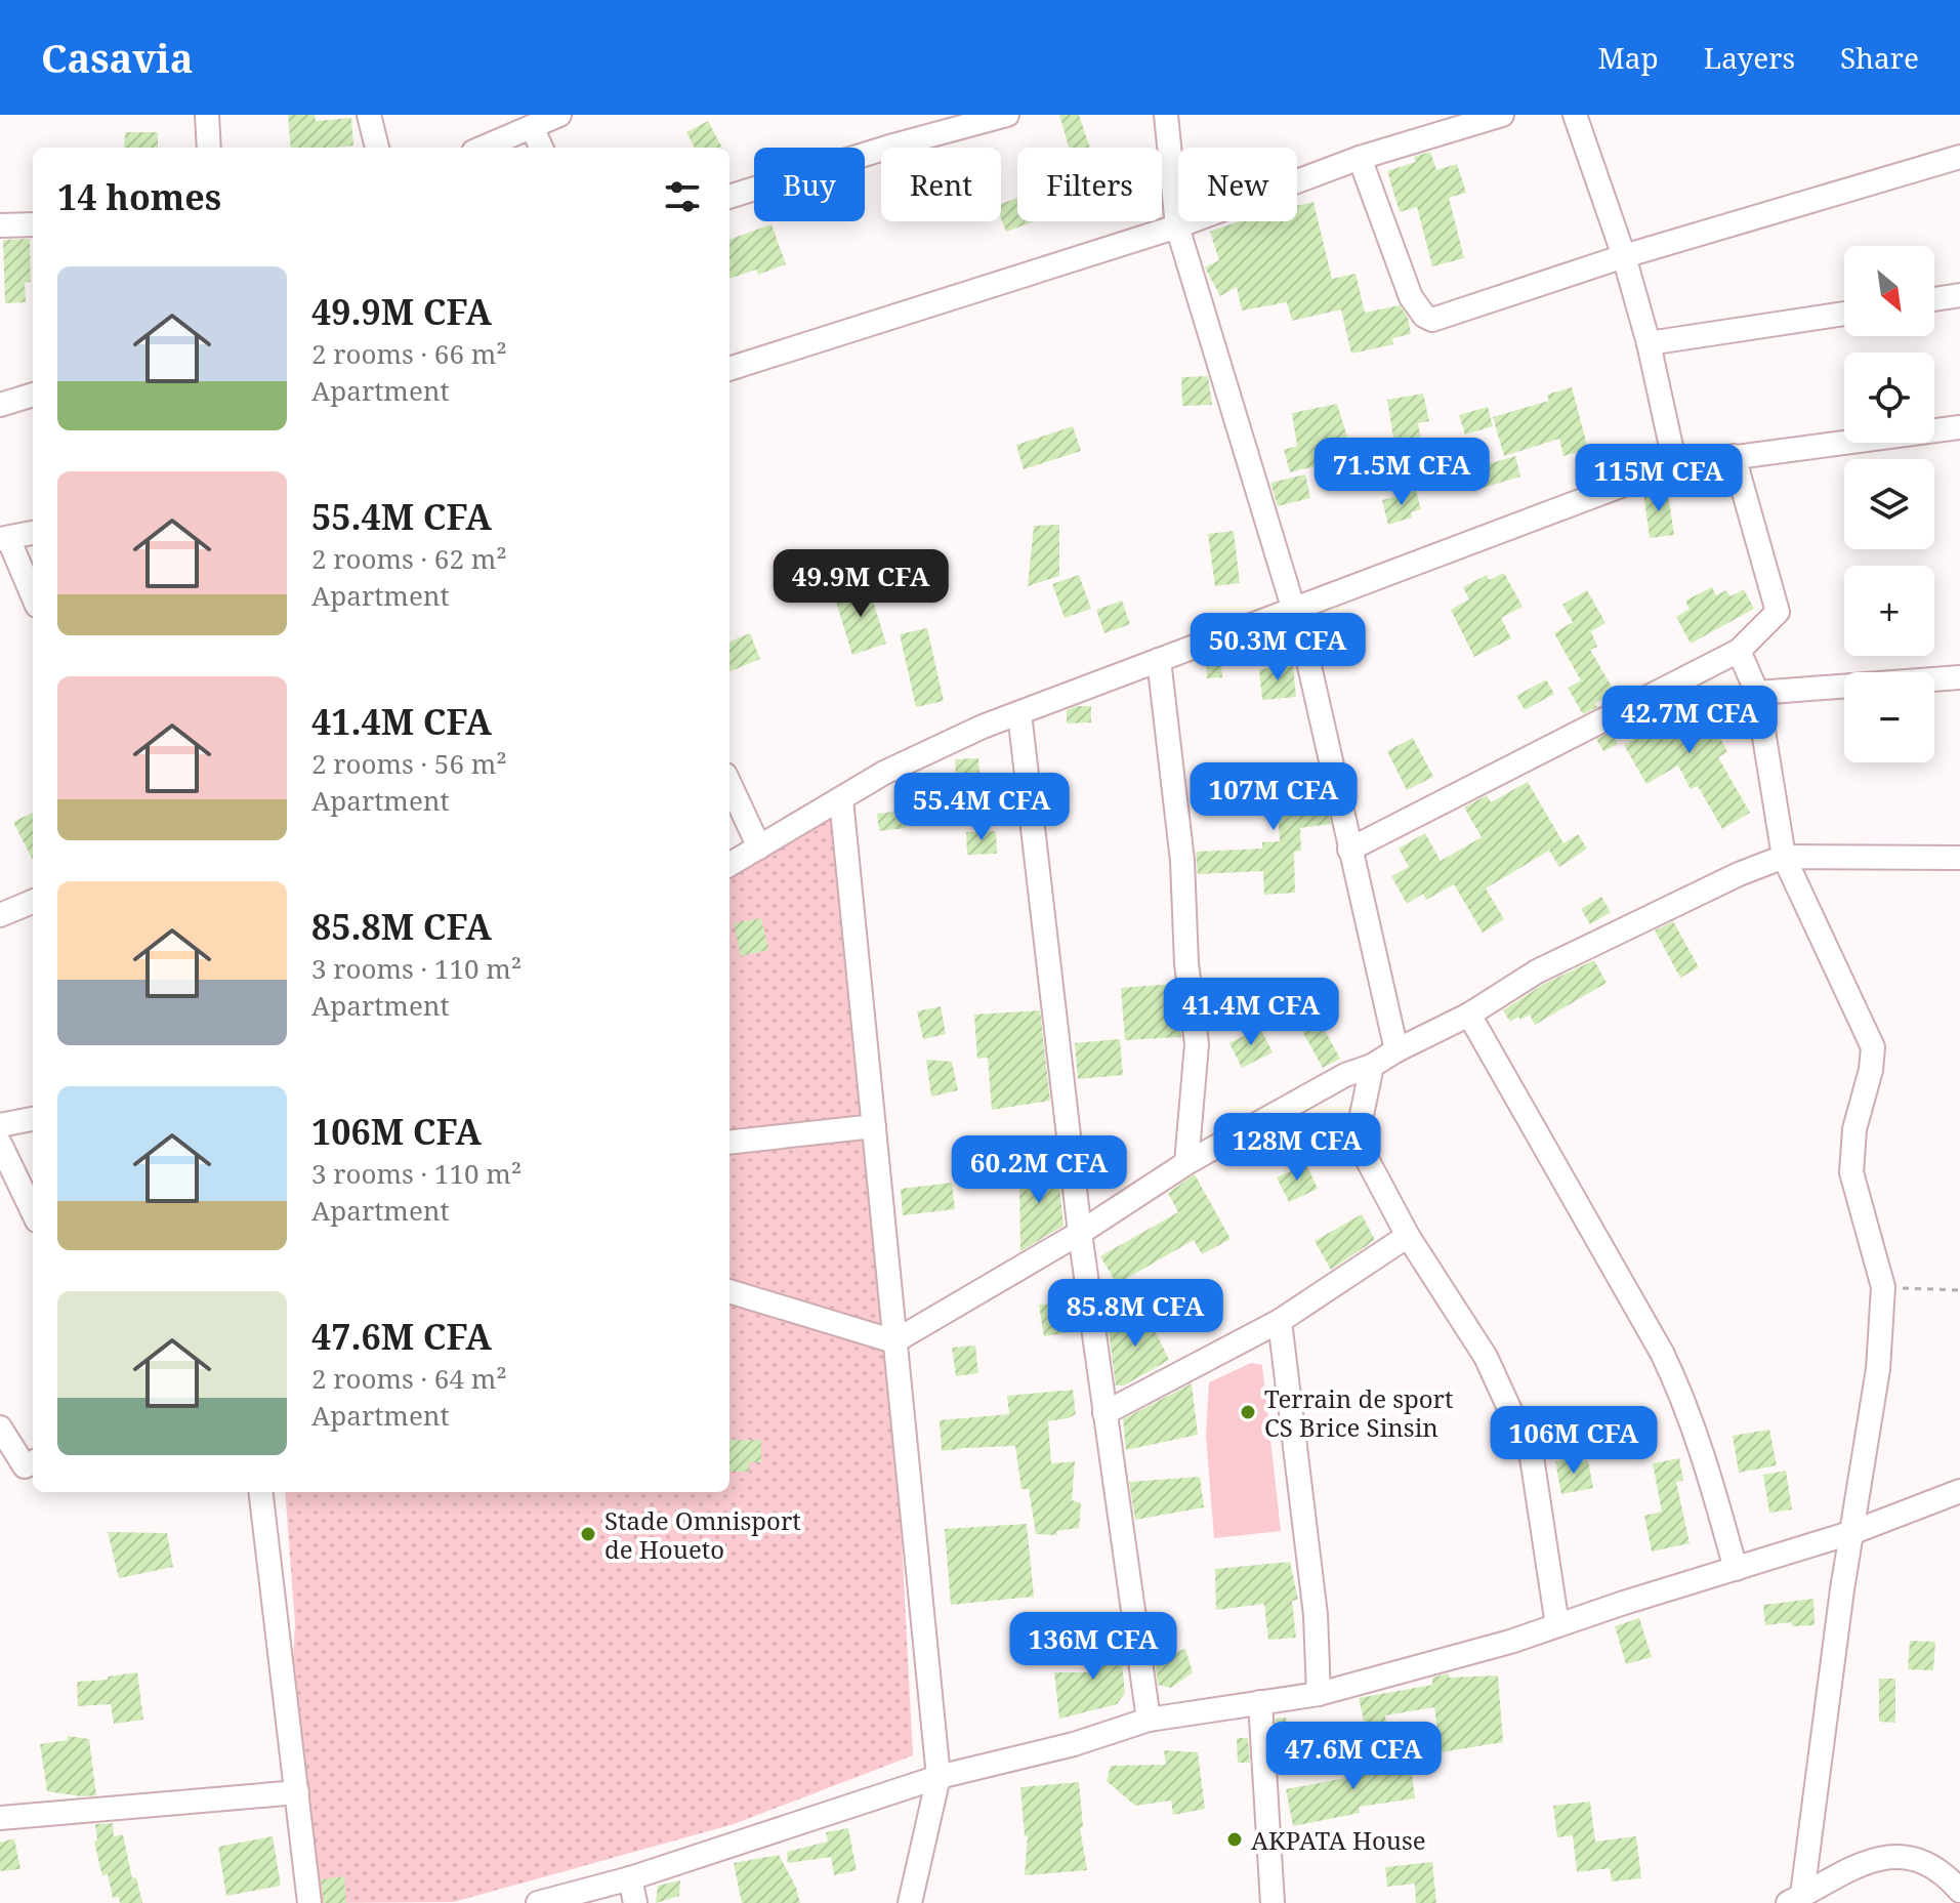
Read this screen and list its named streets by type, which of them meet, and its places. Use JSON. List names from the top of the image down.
{
  "places": ["Terrain de sport CS Brice Sinsin", "Stade Omnisport de Houeto", "AKPATA House"],
  "north": "bottom right",
  "page": {
    "header": "Casavia",
    "nav": ["Map", "Layers", "Share"],
    "chip": [
      "Buy",
      "Rent",
      "Filters",
      "New"
    ],
    "heading": "14 homes",
    "map_buttons": ["+", "−"],
    "list": [
      {
        "name": "49.9M CFA",
        "note": "2 rooms · 66 m² · Apartment"
      },
      {
        "name": "55.4M CFA",
        "note": "2 rooms · 62 m² · Apartment"
      },
      {
        "name": "41.4M CFA",
        "note": "2 rooms · 56 m² · Apartment"
      },
      {
        "name": "85.8M CFA",
        "note": "3 rooms · 110 m² · Apartment"
      },
      {
        "name": "106M CFA",
        "note": "3 rooms · 110 m² · Apartment"
      },
      {
        "name": "47.6M CFA",
        "note": "2 rooms · 64 m² · Apartment"
      }
    ],
    "price": [
      "71.5M CFA",
      "115M CFA",
      "49.9M CFA",
      "50.3M CFA",
      "42.7M CFA",
      "107M CFA",
      "55.4M CFA",
      "41.4M CFA",
      "128M CFA",
      "60.2M CFA",
      "85.8M CFA",
      "106M CFA",
      "136M CFA",
      "47.6M CFA"
    ]
  }
}
